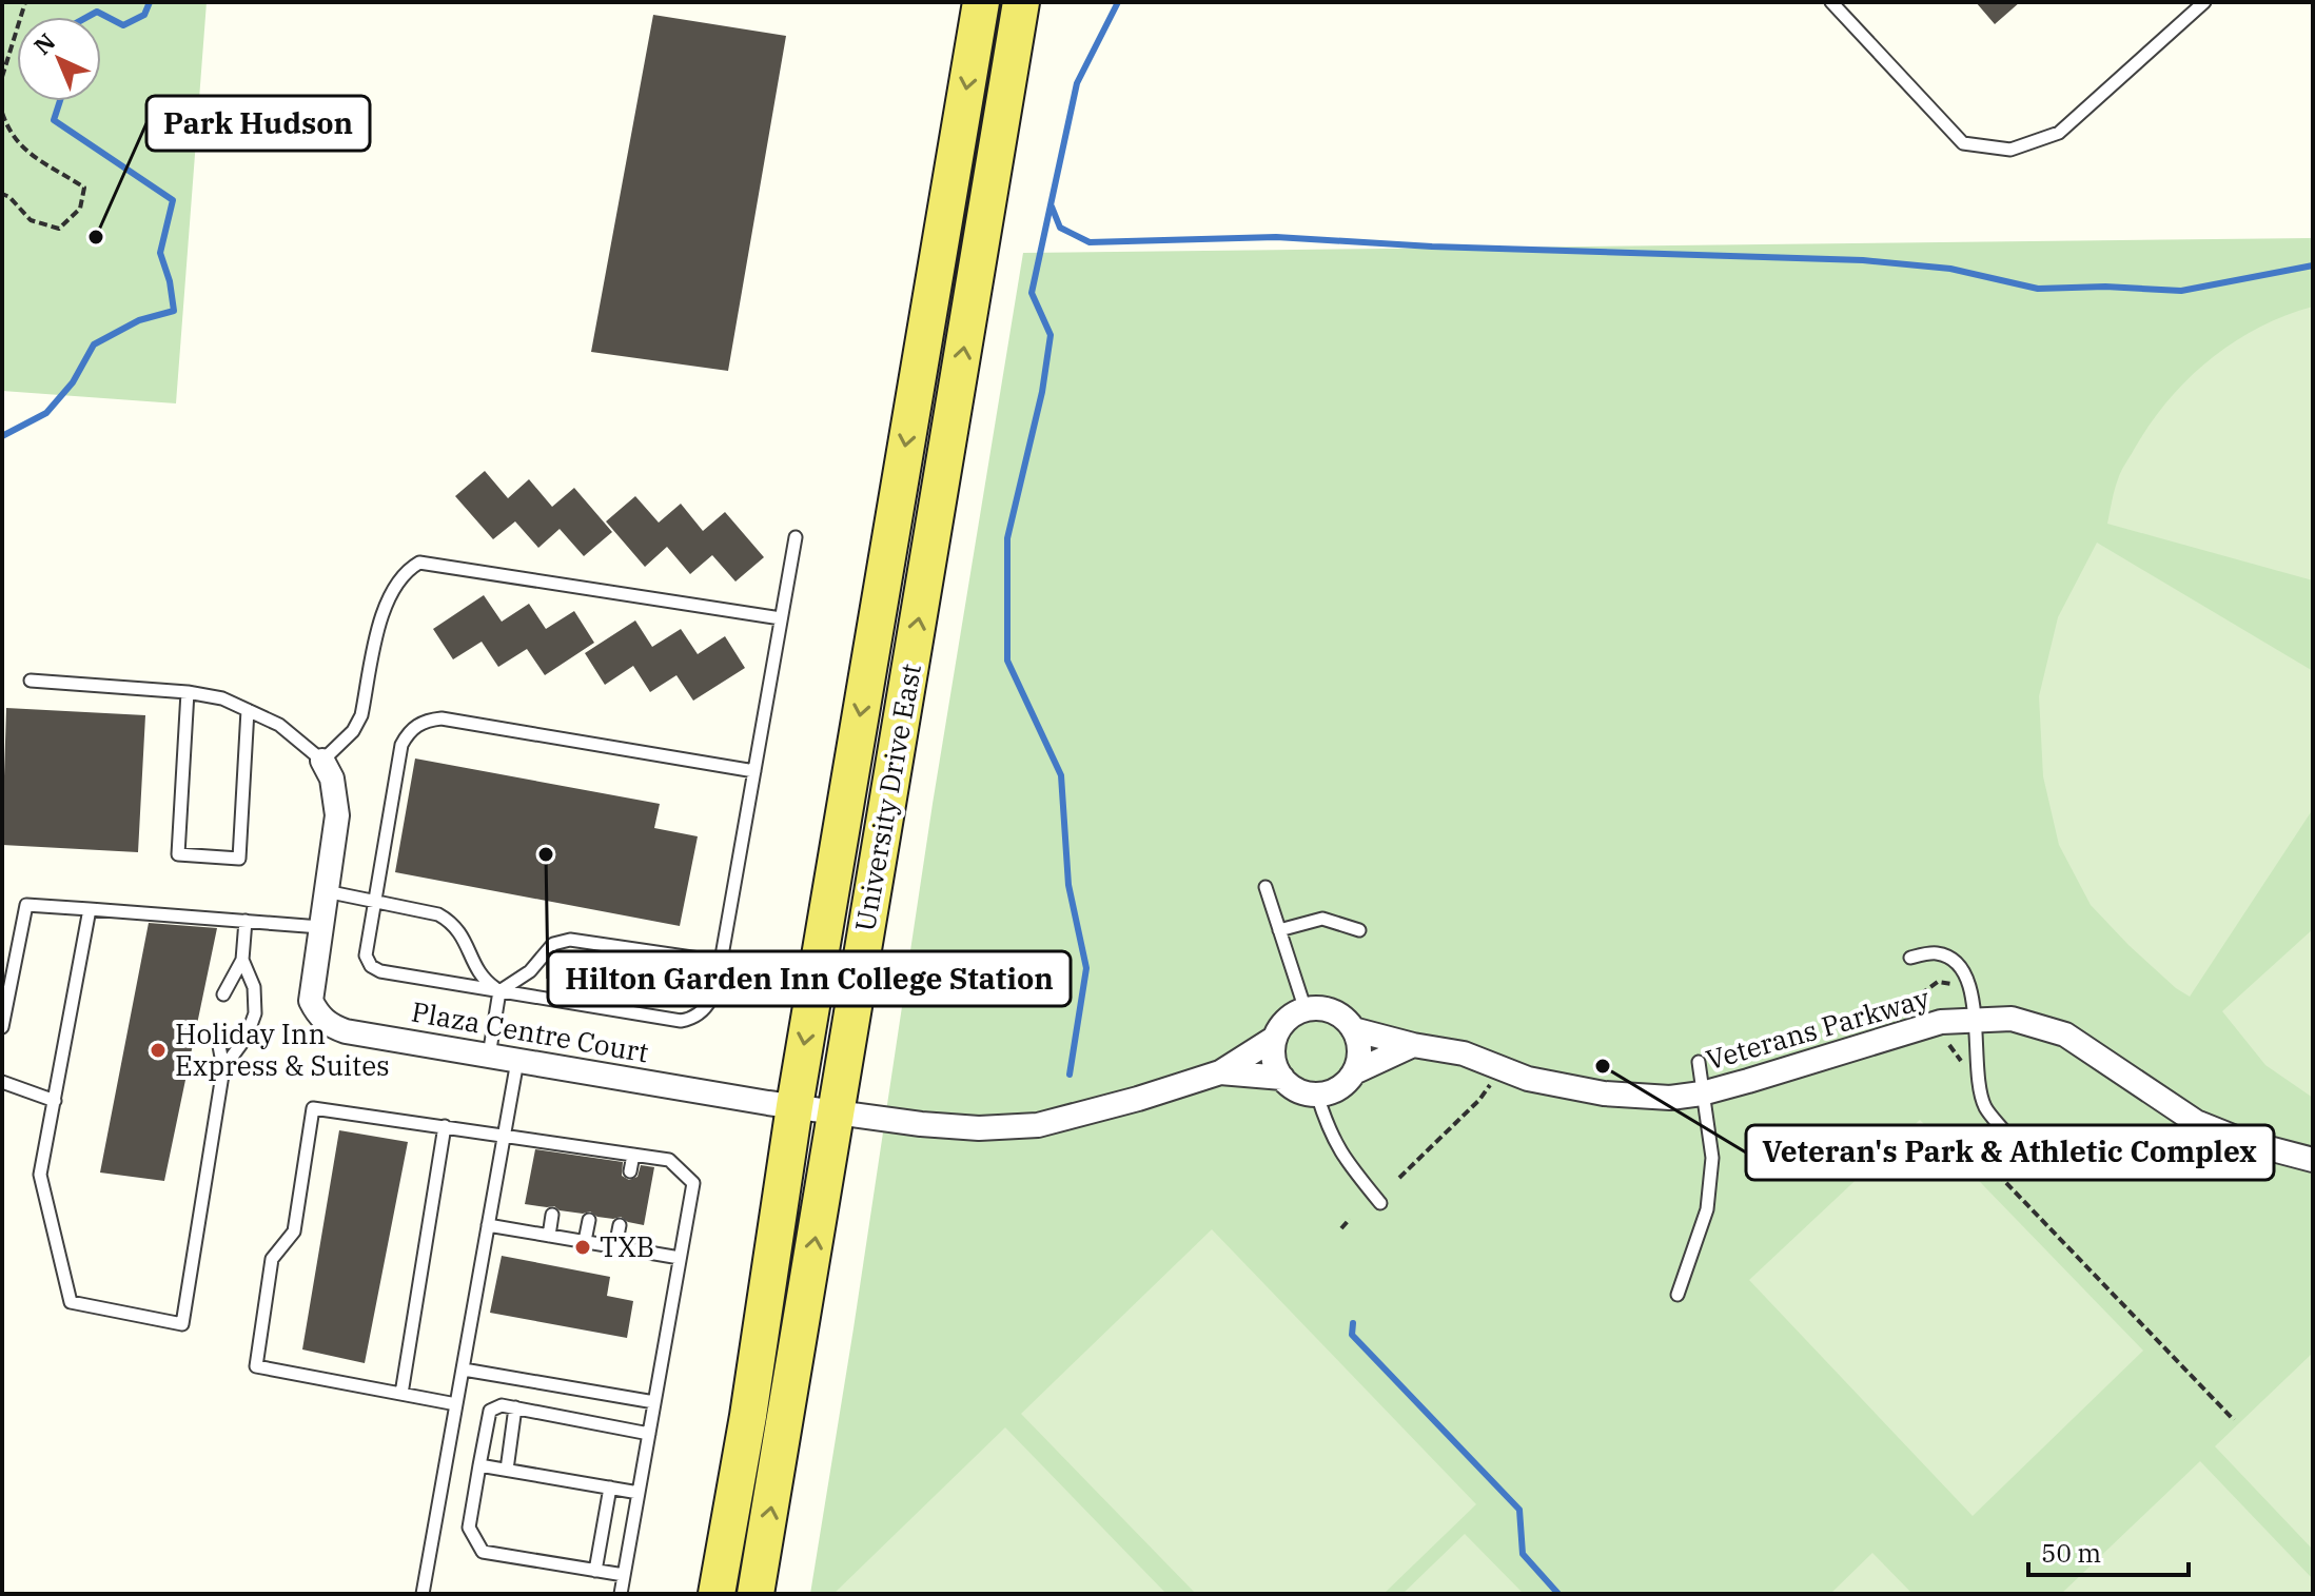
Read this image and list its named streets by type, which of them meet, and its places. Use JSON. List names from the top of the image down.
{
  "streets": {
    "main road": ["University Drive East"],
    "street": ["Veterans Parkway", "Plaza Centre Court"]
  },
  "crossings": [
    ["University Drive East", "Plaza Centre Court"]
  ],
  "places": [
    "Park Hudson",
    "Hilton Garden Inn College Station",
    "Holiday Inn Express & Suites",
    "Veteran's Park & Athletic Complex",
    "TXB"
  ],
  "scale_bar": "50 m",
  "north": "top left"
}
